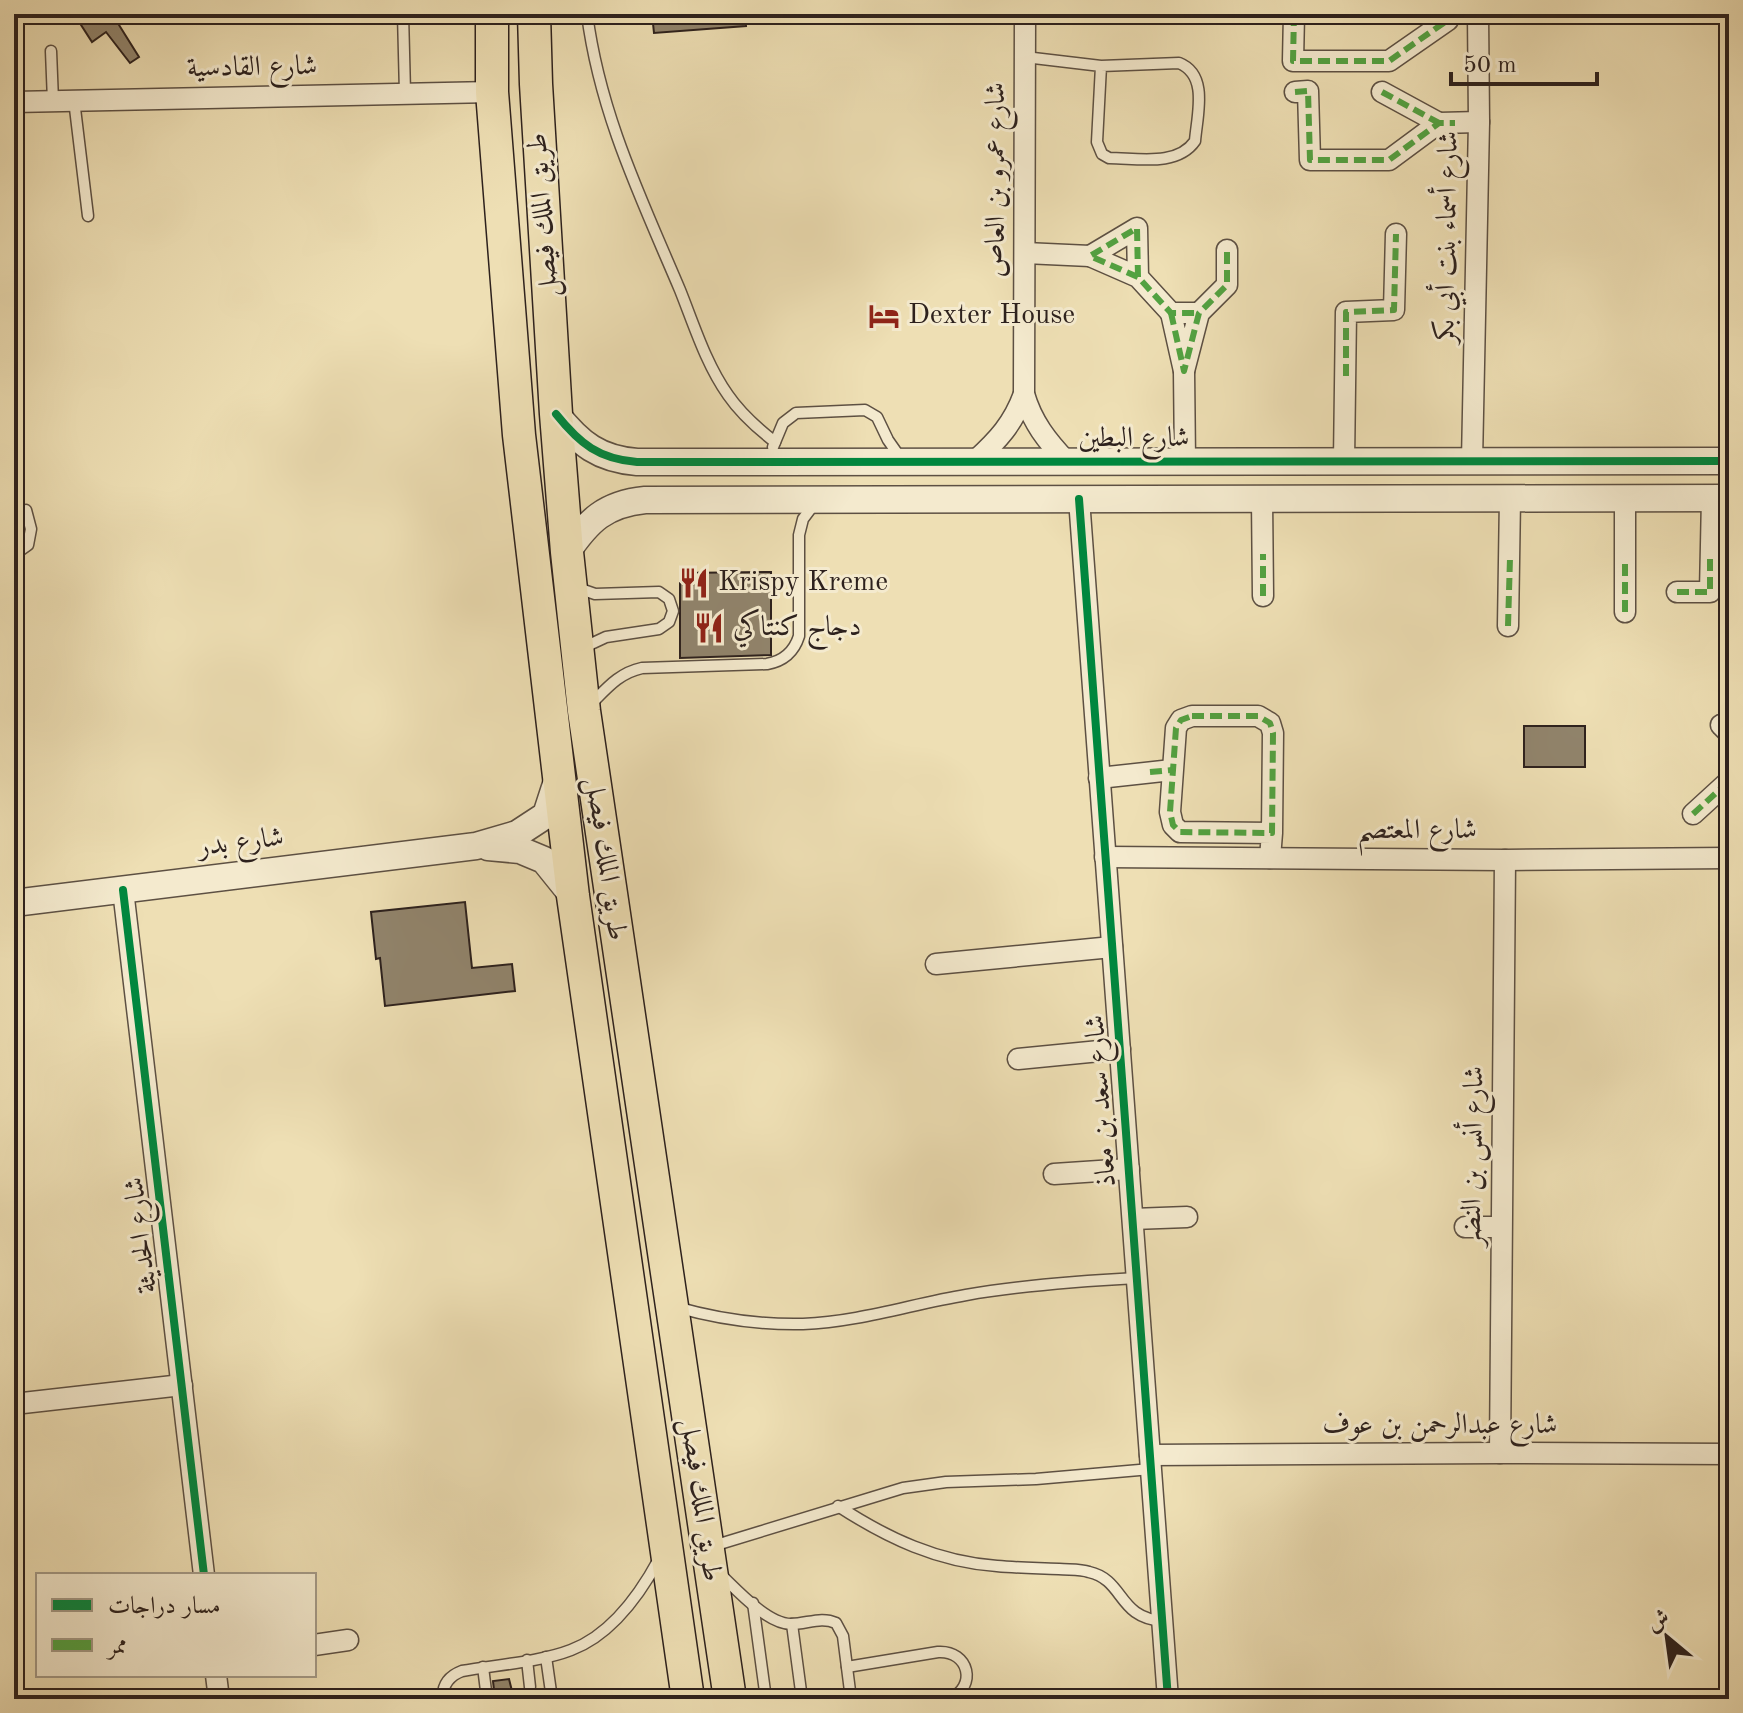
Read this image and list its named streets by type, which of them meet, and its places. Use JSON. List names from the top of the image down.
{
  "streets": {
    "main road": ["طريق الملك فيصل"],
    "street": [
      "شارع القادسية",
      "شارع عمرو بن العاص",
      "شارع أسماء بنت أبي بكر",
      "شارع البطين",
      "شارع المعتصم",
      "شارع بدر",
      "شارع سعد بن معاذ",
      "شارع أنس بن النضر",
      "شارع الحديثة",
      "شارع عبدالرحمن بن عوف"
    ]
  },
  "crossings": [
    ["شارع القادسية", "طريق الملك فيصل"],
    ["شارع عمرو بن العاص", "شارع البطين"],
    ["طريق الملك فيصل", "شارع البطين"],
    ["طريق الملك فيصل", "شارع بدر"],
    ["شارع أسماء بنت أبي بكر", "شارع البطين"],
    ["شارع المعتصم", "شارع سعد بن معاذ"],
    ["شارع المعتصم", "شارع أنس بن النضر"],
    ["شارع بدر", "شارع الحديثة"],
    ["شارع سعد بن معاذ", "شارع عبدالرحمن بن عوف"],
    ["شارع أنس بن النضر", "شارع عبدالرحمن بن عوف"]
  ],
  "places": {
    "hotel": ["Dexter House"],
    "restaurant": ["Krispy Kreme", "دجاج كنتاكي"]
  },
  "legend": ["مسار دراجات", "ممر"],
  "scale_bar": "50 m",
  "north": "top left"
}
